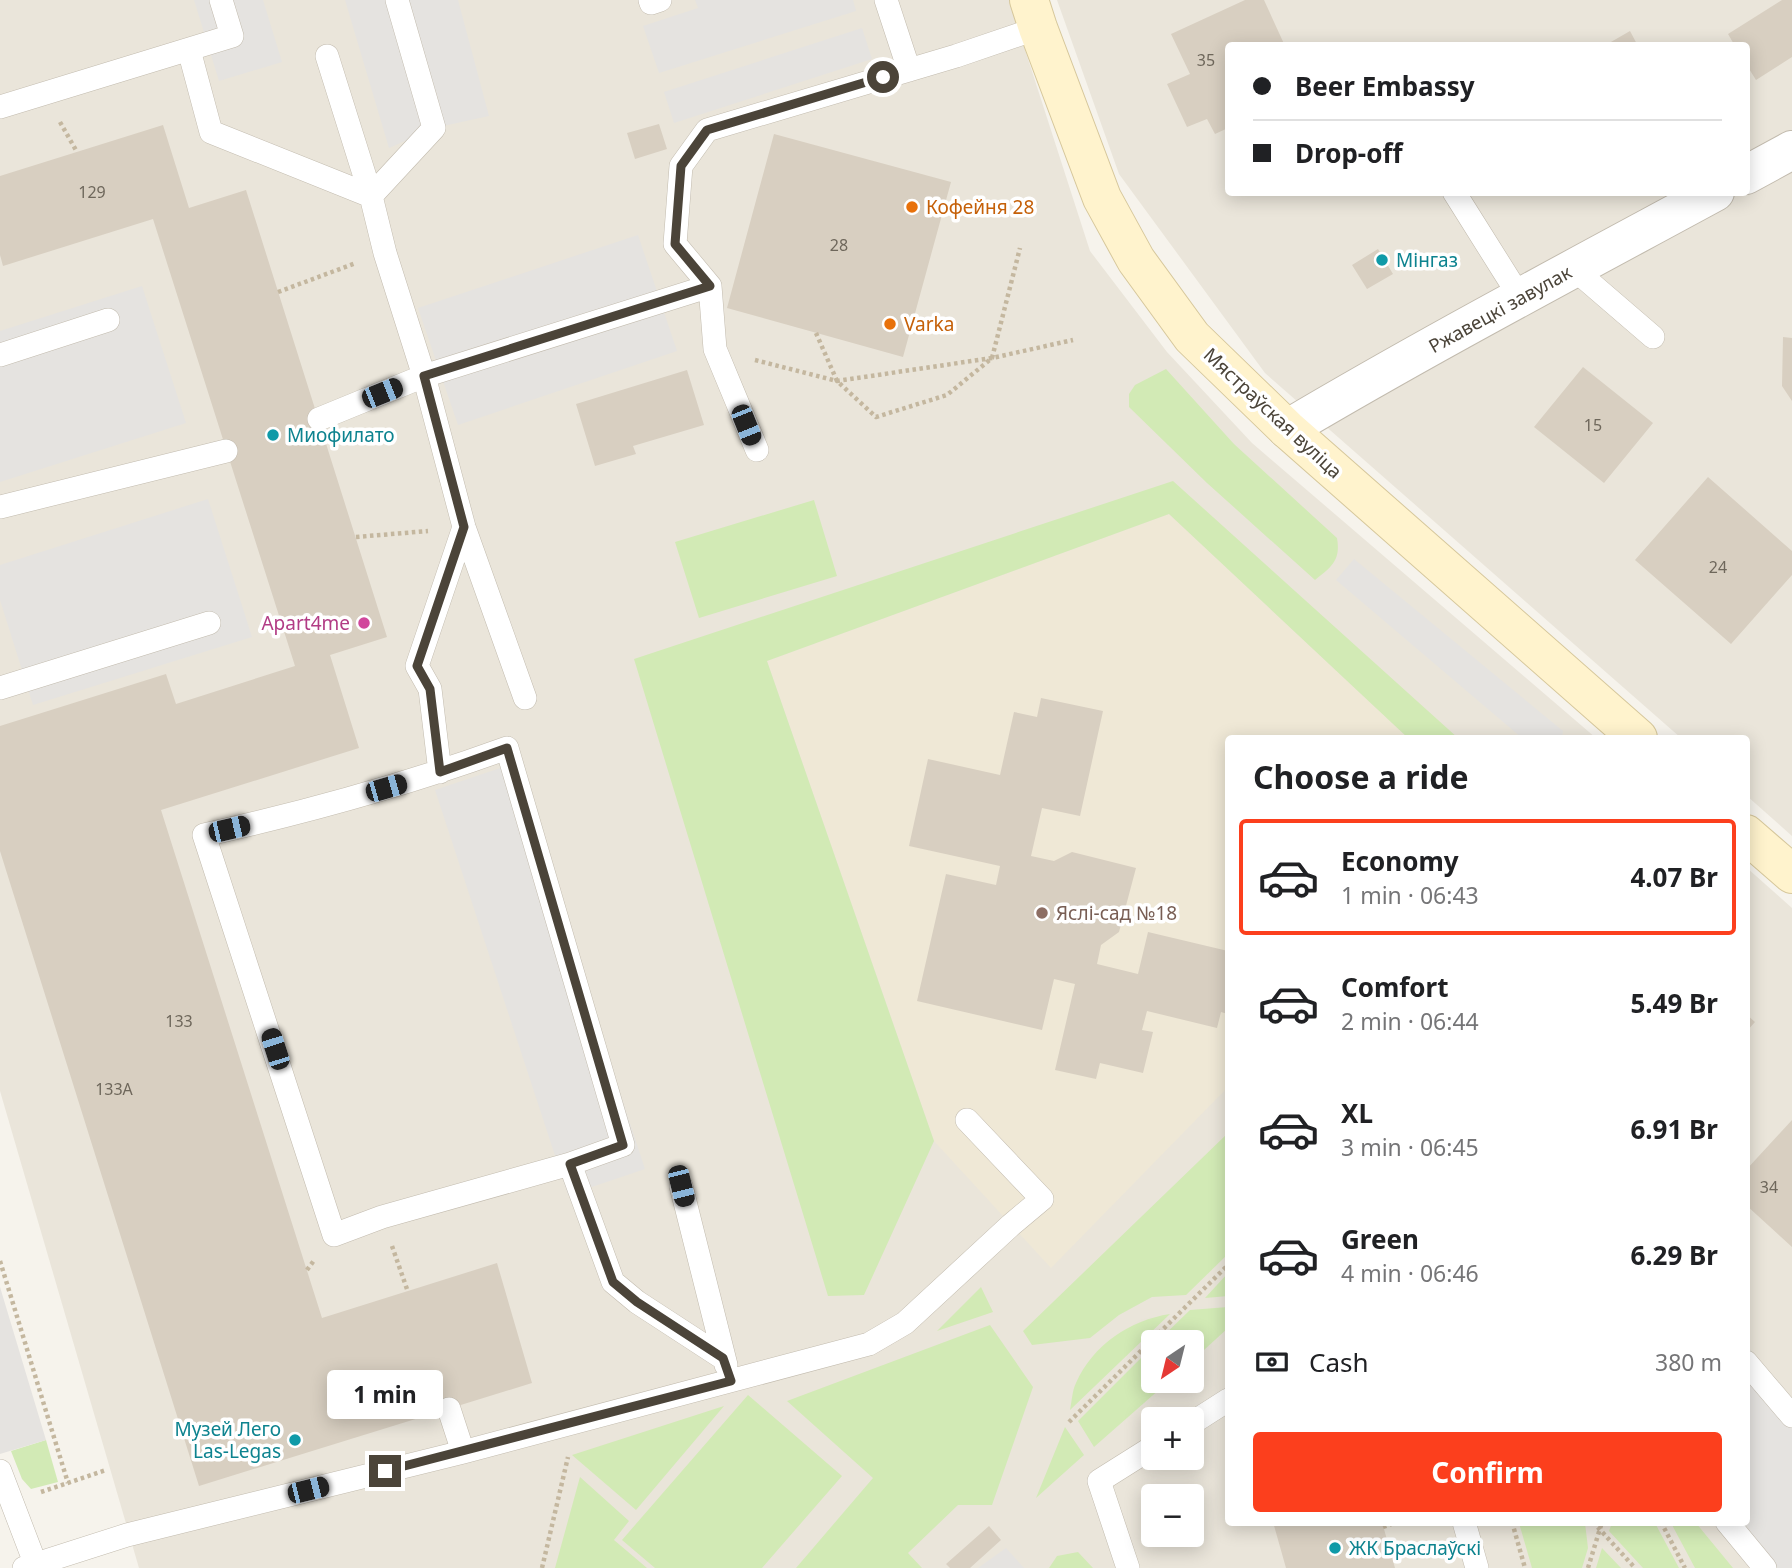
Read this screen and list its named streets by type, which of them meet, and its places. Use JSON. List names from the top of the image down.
{
  "streets": {
    "street": ["Ржавецкі завулак", "Мястраўская вуліца"]
  },
  "crossings": [
    ["Ржавецкі завулак", "Мястраўская вуліца"]
  ],
  "places": [
    "Кофейня 28",
    "Мінгаз",
    "Varka",
    "Миофилато",
    "Apart4me",
    "Яслі-сад №18",
    "Музей Лего Las-Legas",
    "ЖК Браслаўскі"
  ],
  "house_numbers": [
    "35",
    "129",
    "28",
    "15",
    "24",
    "133",
    "133А",
    "34"
  ],
  "north": "bottom left",
  "page": {
    "banner": ["Beer Embassy", "Drop-off"],
    "heading": "Choose a ride",
    "list": [
      {
        "name": "Economy",
        "note": "1 min · 06:43",
        "value": "4.07 Br"
      },
      {
        "name": "Comfort",
        "note": "2 min · 06:44",
        "value": "5.49 Br"
      },
      {
        "name": "XL",
        "note": "3 min · 06:45",
        "value": "6.91 Br"
      },
      {
        "name": "Green",
        "note": "4 min · 06:46",
        "value": "6.29 Br"
      }
    ],
    "pay": ["Cash", "380 m"],
    "map_buttons": ["+", "−"],
    "bubble": "1 min",
    "buttons": "Confirm"
  }
}
